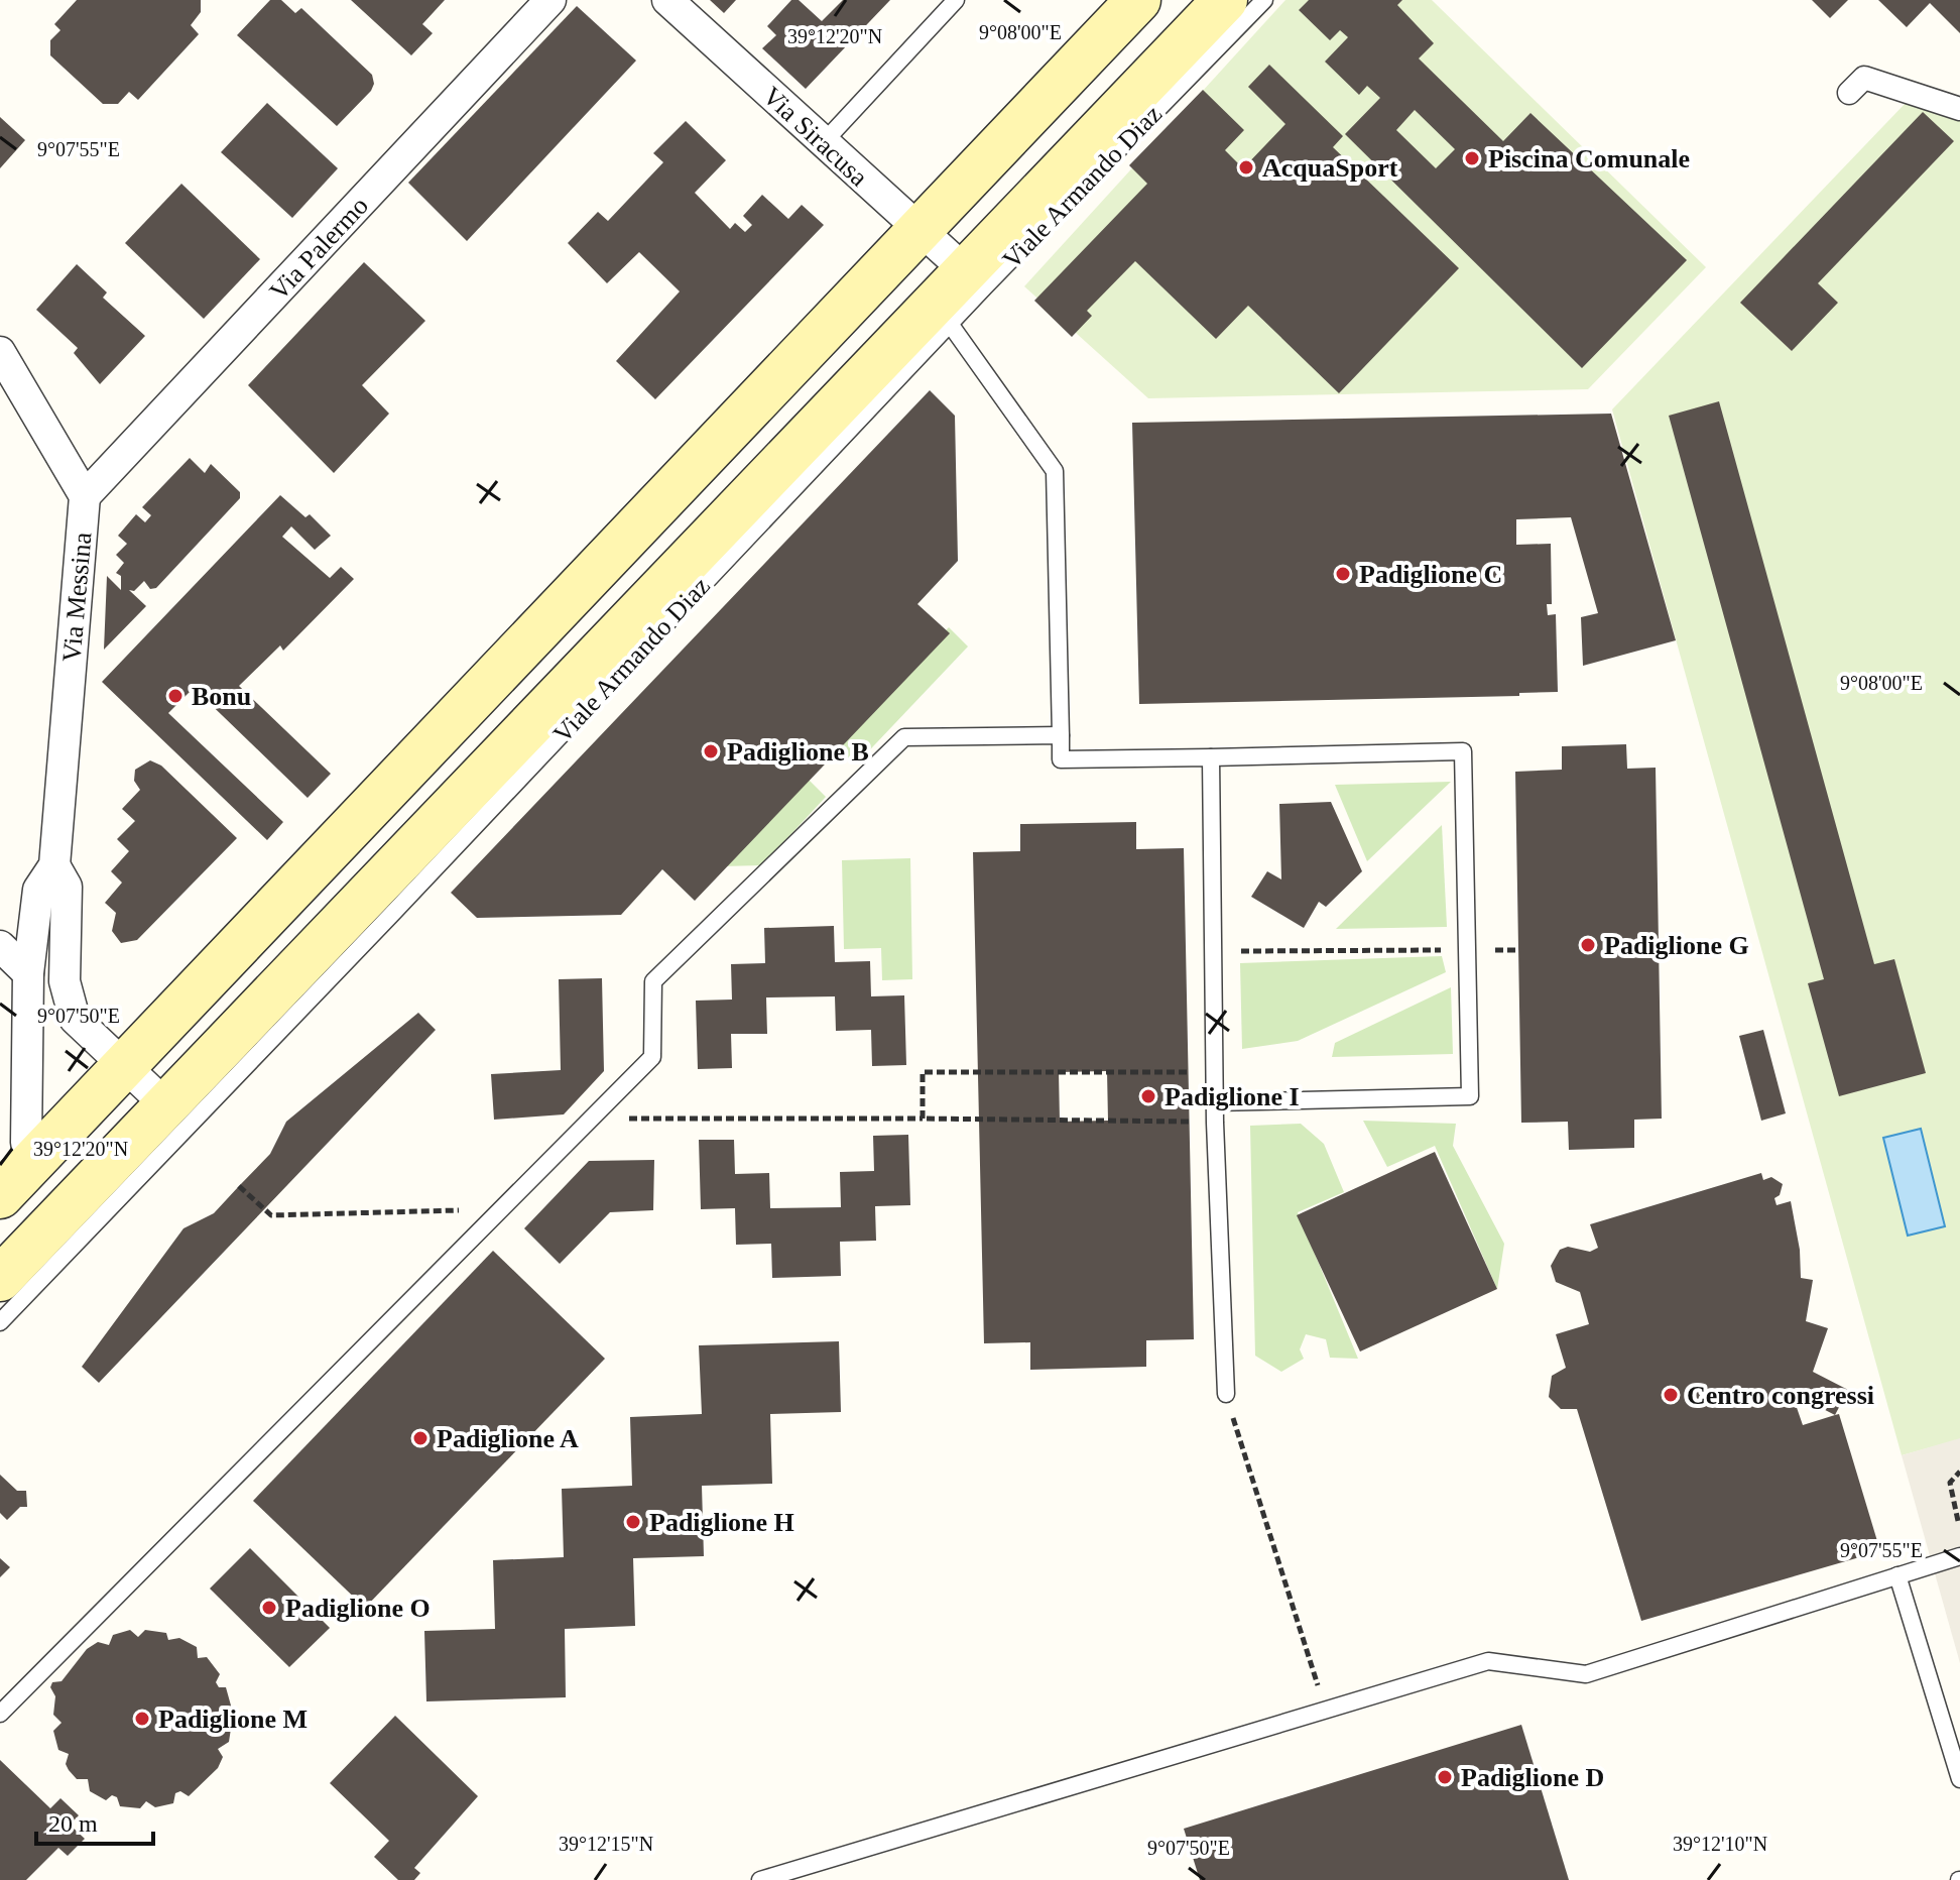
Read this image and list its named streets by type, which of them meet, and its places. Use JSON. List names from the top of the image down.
{
  "streets": {
    "main road": ["Viale Armando Diaz"],
    "street": ["Via Siracusa", "Via Palermo", "Via Messina"]
  },
  "crossings": [
    ["Via Siracusa", "Viale Armando Diaz"],
    ["Viale Armando Diaz", "Via Messina"],
    ["Via Palermo", "Via Messina"]
  ],
  "places": [
    "Piscina Comunale",
    "AcquaSport",
    "Padiglione C",
    "Bonu",
    "Padiglione B",
    "Padiglione G",
    "Padiglione I",
    "Centro congressi",
    "Padiglione A",
    "Padiglione H",
    "Padiglione O",
    "Padiglione M",
    "Padiglione D"
  ],
  "scale_bar": "20 m",
  "coordinates": [
    "9°08'00\"E",
    "39°12'20\"N",
    "9°07'55\"E",
    "9°07'50\"E",
    "39°12'15\"N",
    "39°12'10\"N"
  ]
}
